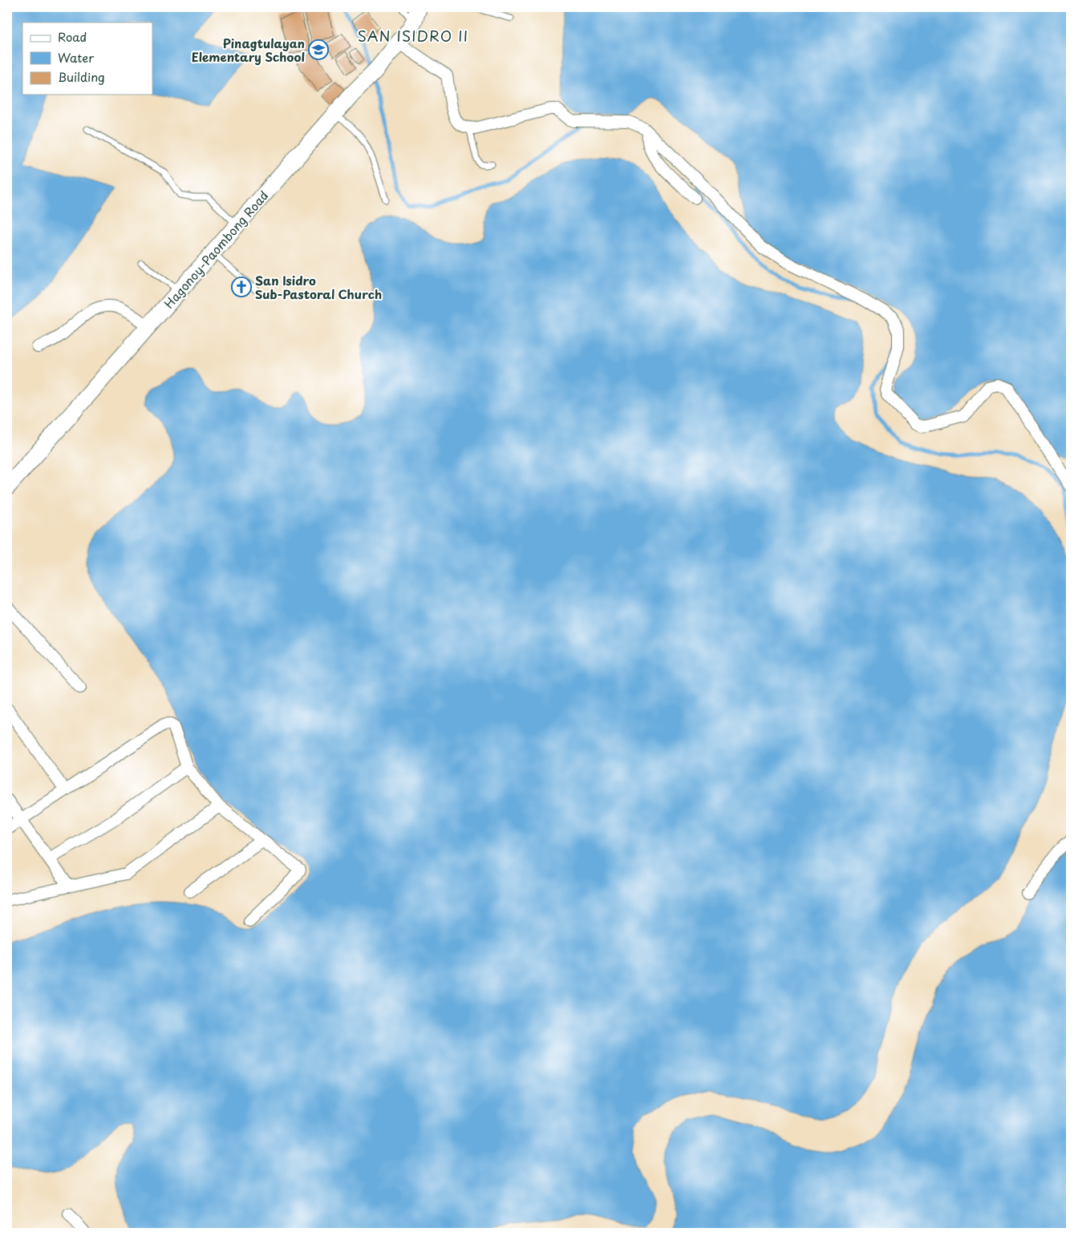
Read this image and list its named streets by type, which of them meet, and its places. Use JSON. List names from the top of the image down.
{
  "streets": {
    "main road": ["Hagonoy-Paombong Road"]
  },
  "districts": ["SAN ISIDRO II"],
  "places": {
    "school or university": ["Pinagtulayan Elementary School"],
    "church": ["San Isidro Sub-Pastoral Church"]
  },
  "legend": ["Road", "Water", "Building"]
}
